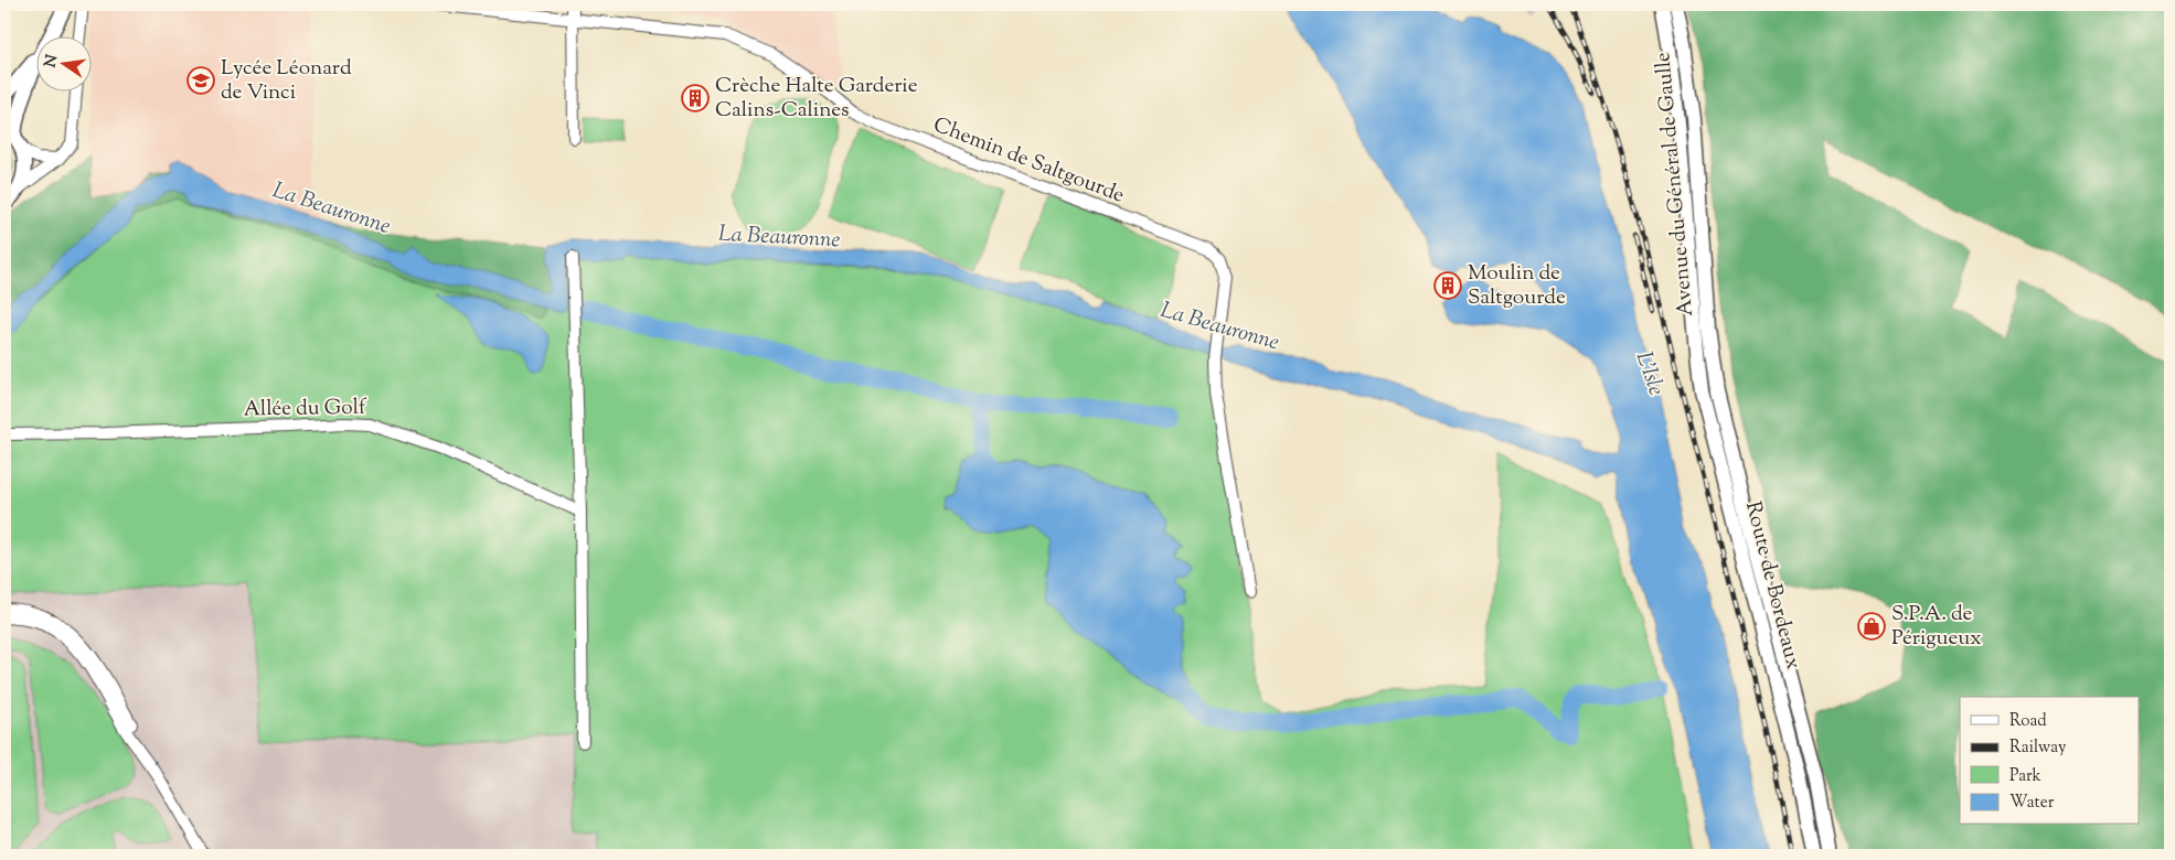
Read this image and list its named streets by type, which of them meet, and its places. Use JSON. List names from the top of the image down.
{
  "streets": {
    "main road": ["Avenue du Général de Gaulle", "Route de Bordeaux"],
    "street": ["Chemin de Saltgourde", "Allée du Golf"]
  },
  "crossings": [
    ["Avenue du Général de Gaulle", "Route de Bordeaux"]
  ],
  "water": ["La Beauronne", "L'Isle"],
  "places": {
    "school or university": ["Lycée Léonard de Vinci"],
    "building": ["Crèche Halte Garderie Calins-Calines", "Moulin de Saltgourde"],
    "shop": ["S.P.A. de Périgueux"]
  },
  "legend": [
    "Road",
    "Railway",
    "Park",
    "Water"
  ],
  "north": "left"
}
